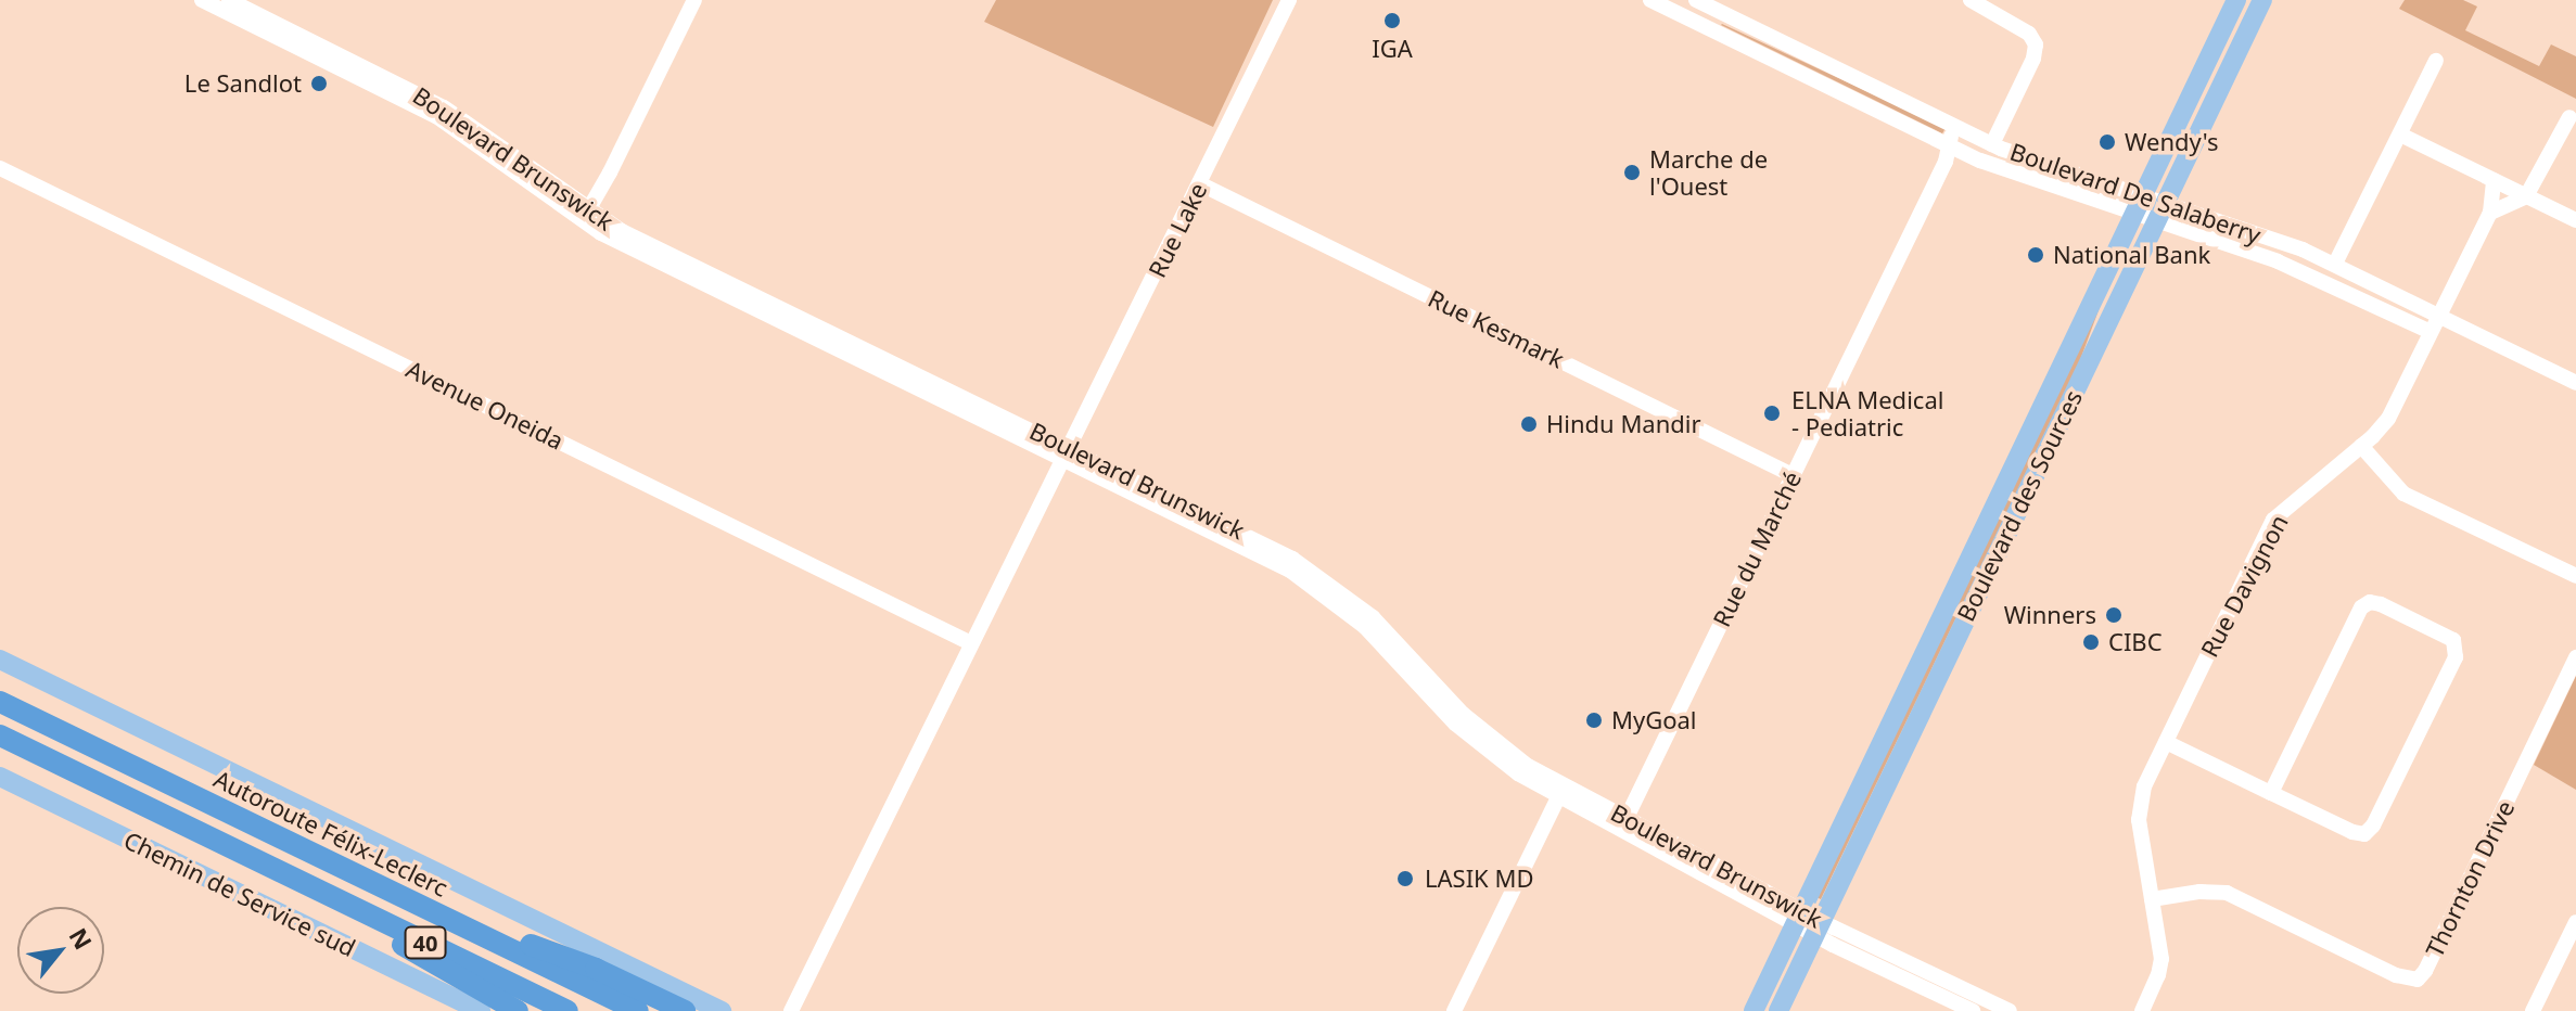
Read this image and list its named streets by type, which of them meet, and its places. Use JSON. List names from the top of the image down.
{
  "streets": {
    "highway": ["Autoroute Félix-Leclerc", "40"],
    "main road": ["Boulevard des Sources", "Chemin de Service sud"],
    "street": [
      "Boulevard Brunswick",
      "Boulevard De Salaberry",
      "Rue Lake",
      "Rue Kesmark",
      "Avenue Oneida",
      "Rue du Marché",
      "Rue Davignon",
      "Thornton Drive"
    ]
  },
  "crossings": [
    ["Boulevard Brunswick", "Rue Lake"],
    ["Boulevard Brunswick", "Boulevard des Sources"],
    ["Boulevard Brunswick", "Rue du Marché"],
    ["Boulevard De Salaberry", "Boulevard des Sources"],
    ["Boulevard De Salaberry", "Rue du Marché"],
    ["Boulevard De Salaberry", "Rue Davignon"],
    ["Rue Lake", "Rue Kesmark"],
    ["Rue Lake", "Avenue Oneida"],
    ["Rue Kesmark", "Rue du Marché"],
    ["Rue Davignon", "Thornton Drive"]
  ],
  "places": [
    "IGA",
    "Le Sandlot",
    "Wendy's",
    "Marche de l'Ouest",
    "National Bank",
    "ELNA Medical - Pediatric",
    "Hindu Mandir",
    "Winners",
    "CIBC",
    "MyGoal",
    "LASIK MD"
  ],
  "north": "top right"
}
